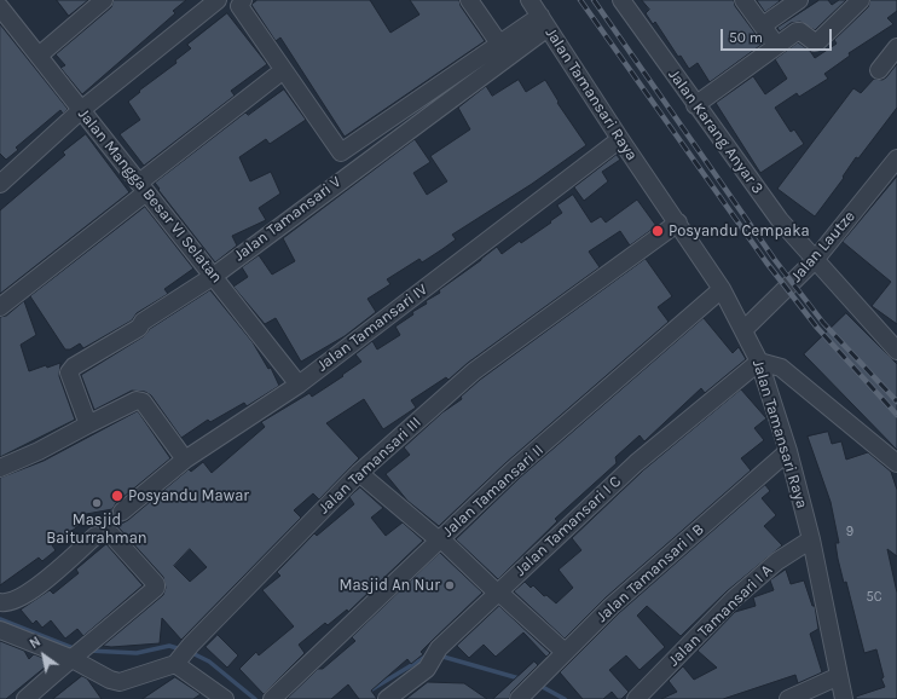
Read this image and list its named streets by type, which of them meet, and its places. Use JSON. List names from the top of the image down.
{
  "streets": {
    "street": [
      "Jalan Tamansari Raya",
      "Jalan Karang Anyar 3",
      "Jalan Mangga Besar VI Selatan",
      "Jalan Tamansari V",
      "Jalan Lautze",
      "Jalan Tamansari IV",
      "Jalan Tamansari III",
      "Jalan Tamansari II",
      "Jalan Tamansari I C",
      "Jalan Tamansari I B",
      "Jalan Tamansari I A"
    ]
  },
  "crossings": [
    ["Jalan Tamansari Raya", "Jalan Tamansari V"],
    ["Jalan Tamansari Raya", "Jalan Lautze"],
    ["Jalan Tamansari Raya", "Jalan Tamansari IV"],
    ["Jalan Tamansari Raya", "Jalan Tamansari III"],
    ["Jalan Tamansari Raya", "Jalan Tamansari II"],
    ["Jalan Tamansari Raya", "Jalan Tamansari I C"],
    ["Jalan Tamansari Raya", "Jalan Tamansari I B"],
    ["Jalan Tamansari Raya", "Jalan Tamansari I A"],
    ["Jalan Karang Anyar 3", "Jalan Lautze"],
    ["Jalan Mangga Besar VI Selatan", "Jalan Tamansari V"],
    ["Jalan Mangga Besar VI Selatan", "Jalan Tamansari IV"]
  ],
  "places": [
    "Posyandu Cempaka",
    "Posyandu Mawar",
    "Masjid Baiturrahman",
    "Masjid An Nur"
  ],
  "house_numbers": ["9", "5C"],
  "scale_bar": "50 m",
  "north": "top left"
}
